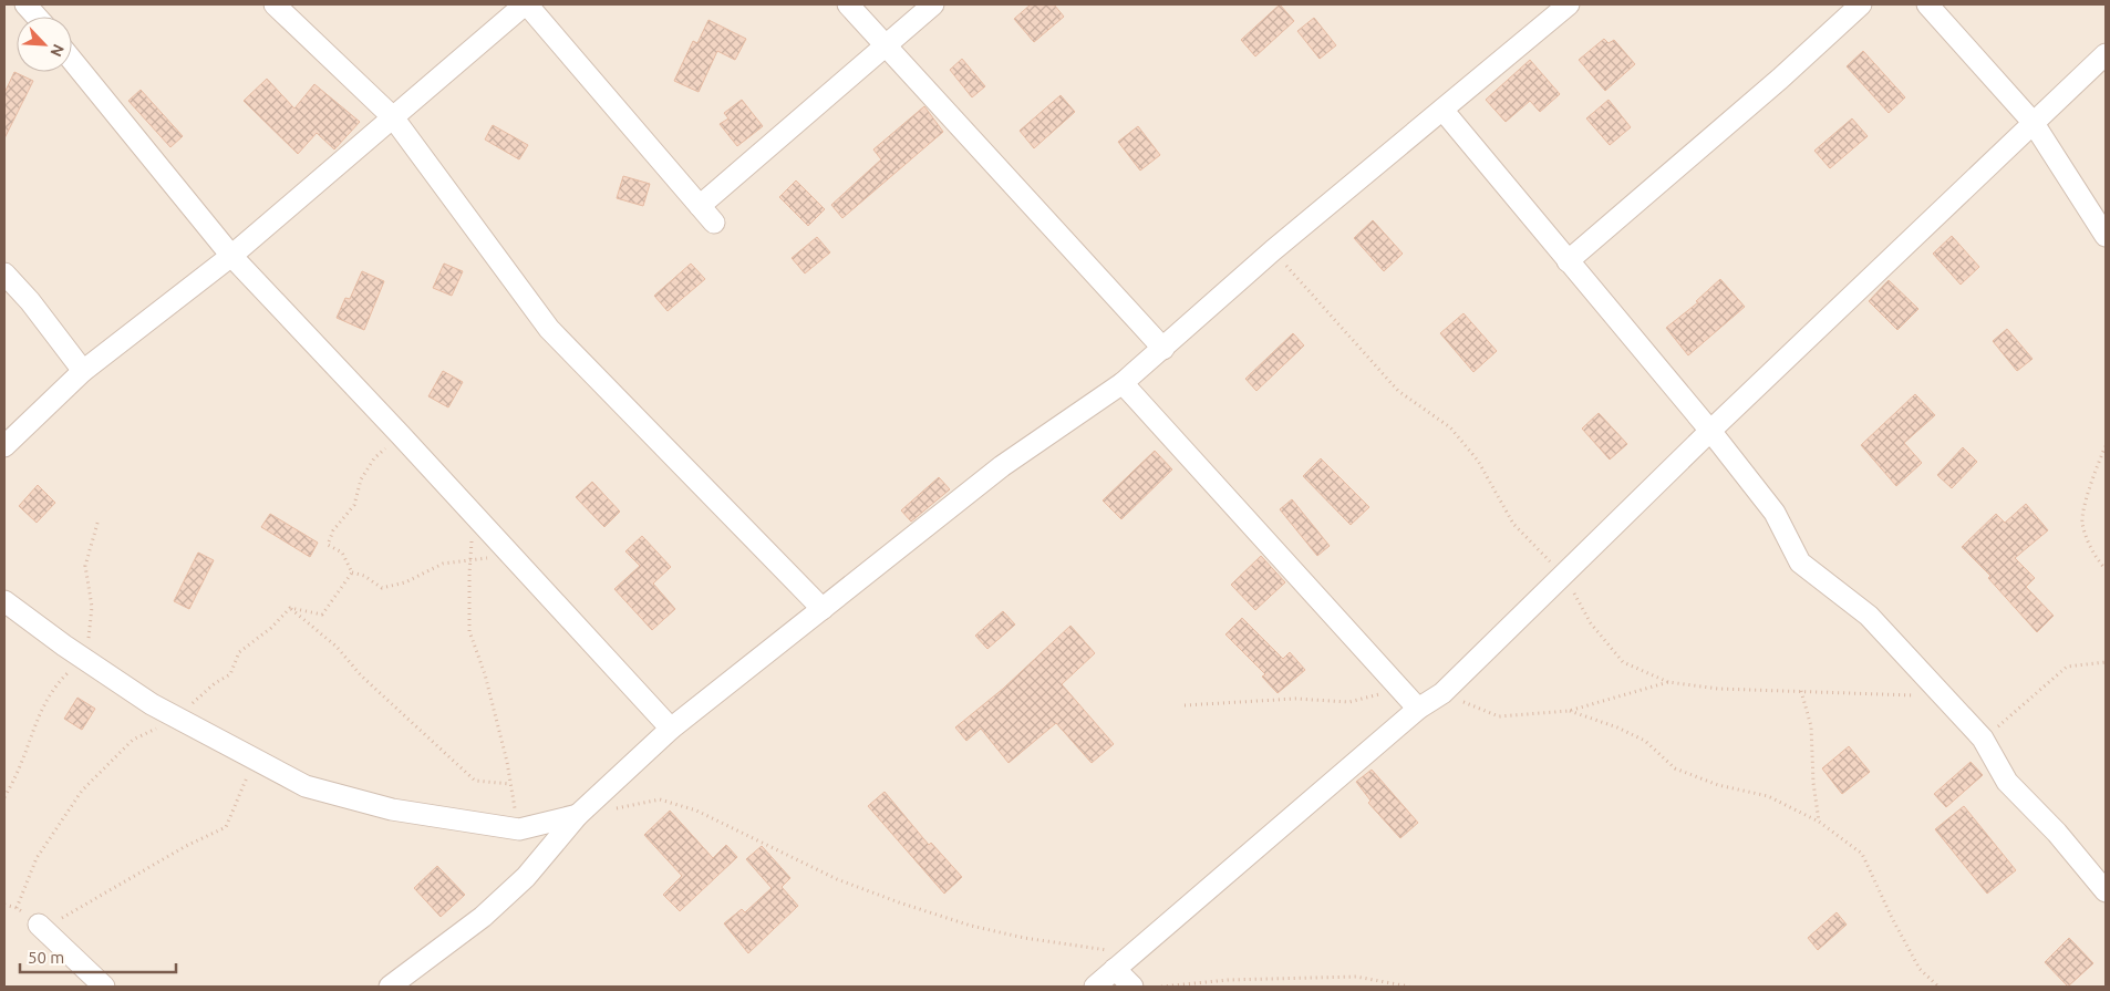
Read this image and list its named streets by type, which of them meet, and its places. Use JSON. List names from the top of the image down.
{
  "scale_bar": "50 m",
  "north": "bottom right"
}
